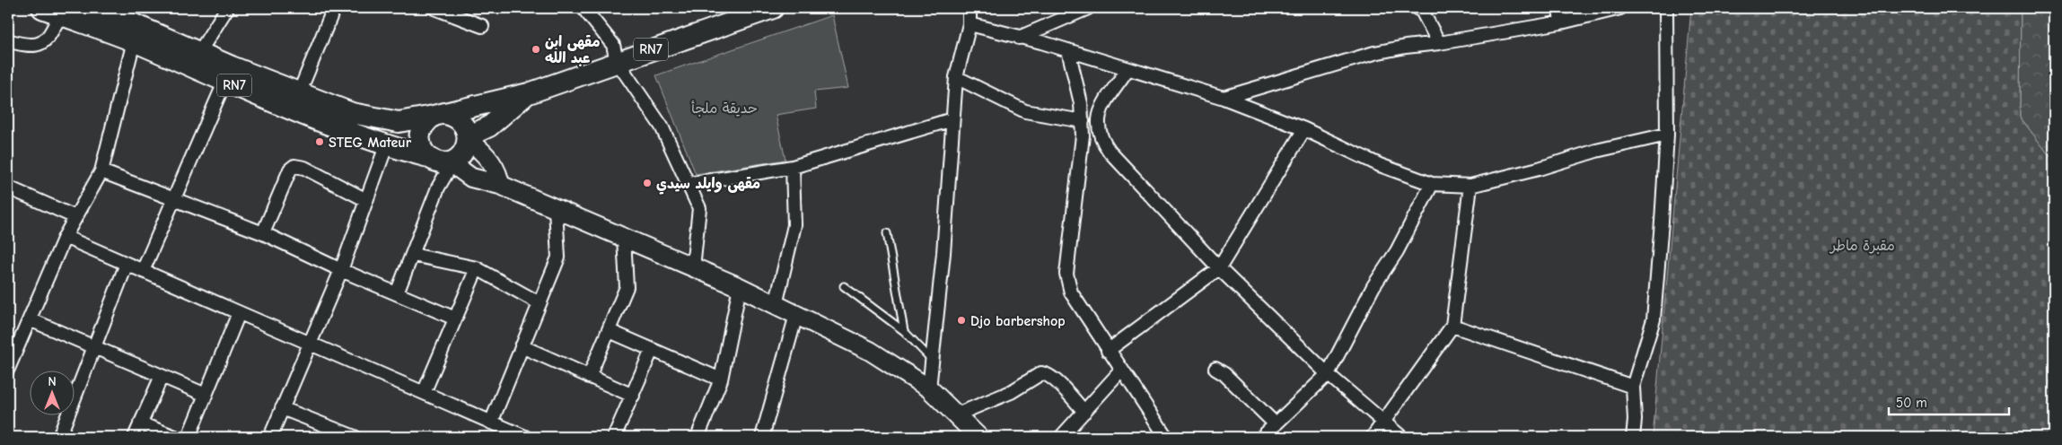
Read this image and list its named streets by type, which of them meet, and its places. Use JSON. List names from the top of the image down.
{
  "streets": {
    "main road": ["RN7"]
  },
  "parks": ["حديقة ملجأ", "مقبرة ماطر"],
  "places": [
    "مقهى ابن عبد الله",
    "STEG Mateur",
    "مقهى وايلد سيدي",
    "Djo barbershop"
  ],
  "scale_bar": "50 m",
  "north": "top"
}
